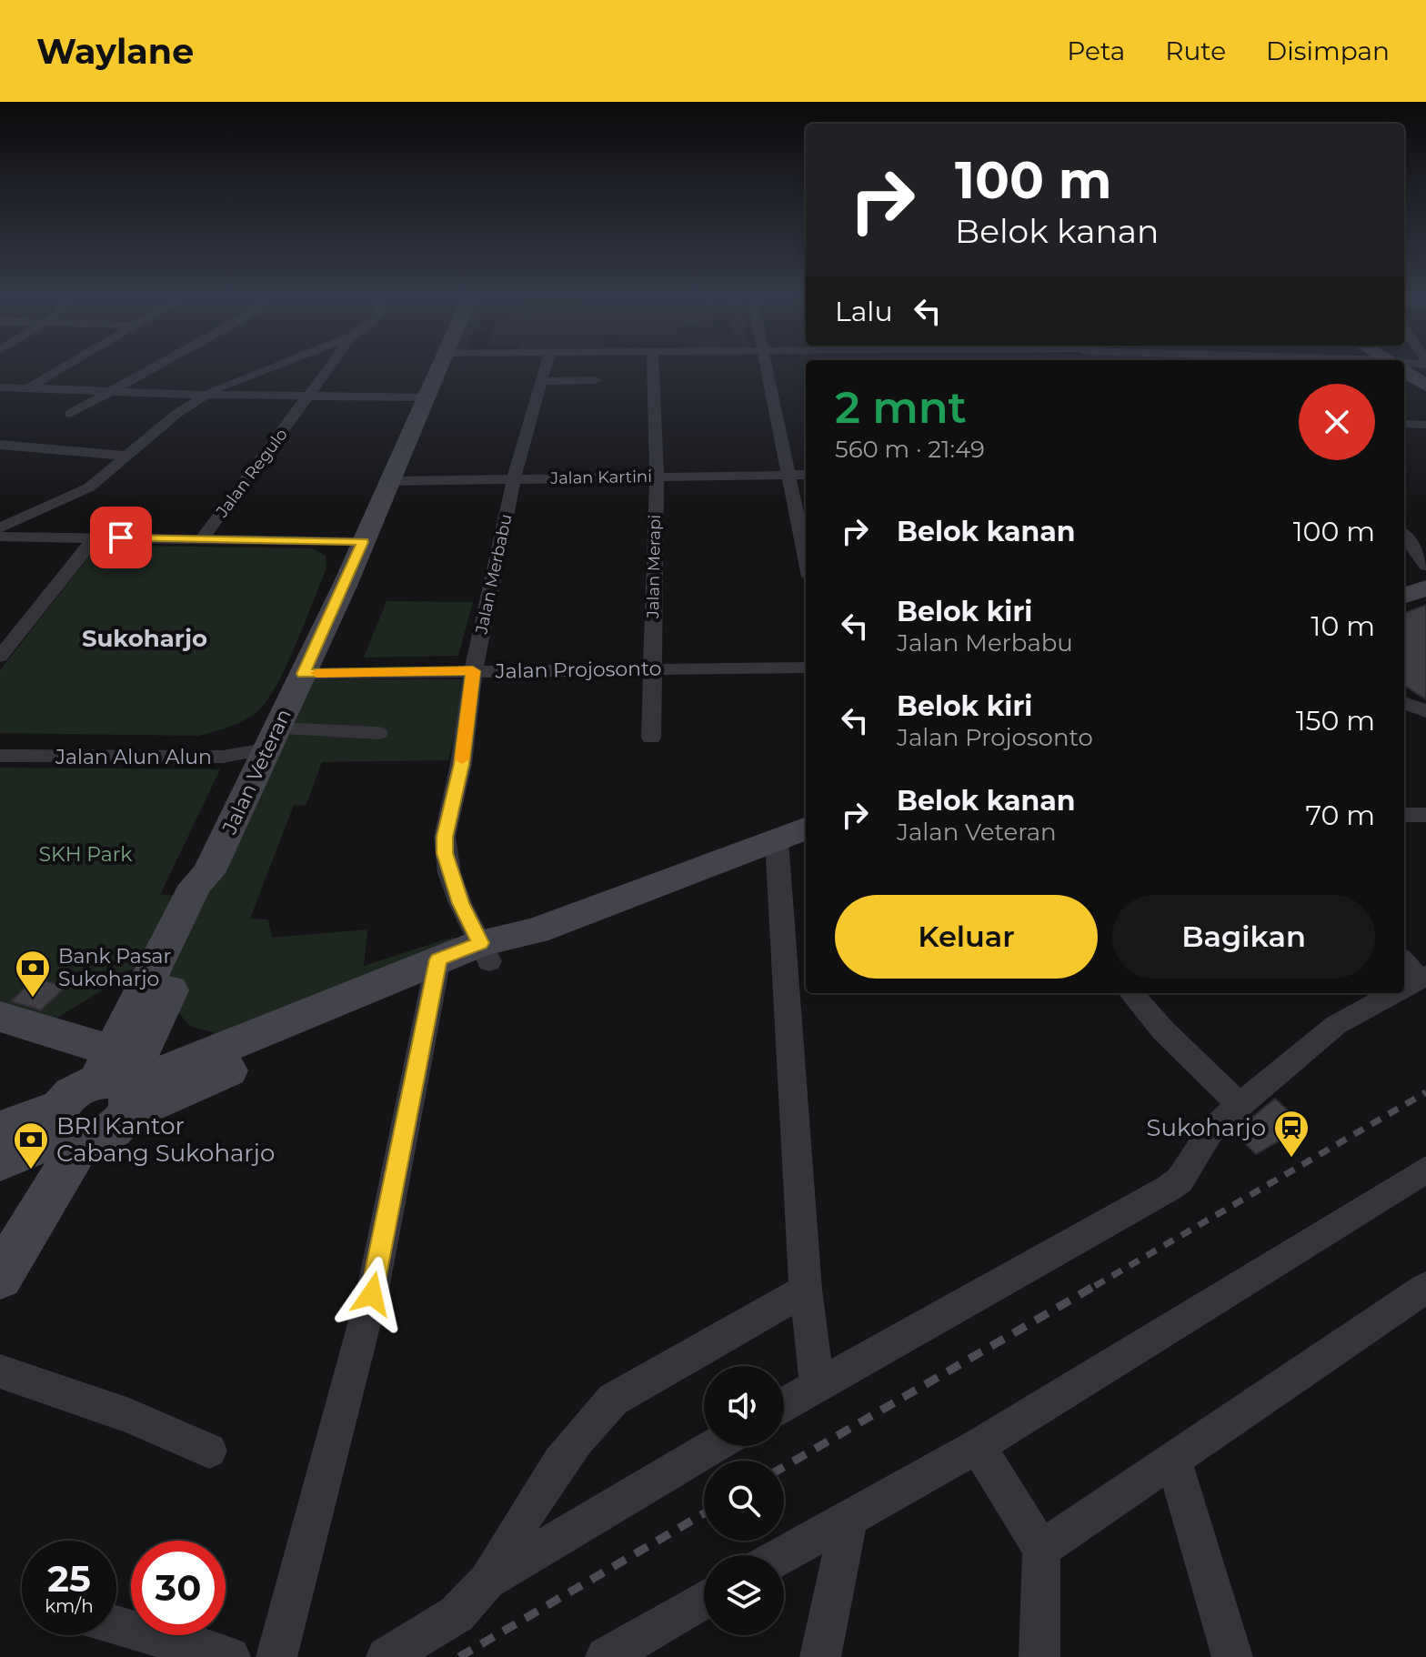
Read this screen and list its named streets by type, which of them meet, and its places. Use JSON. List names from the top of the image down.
{
  "streets": {
    "main road": ["Jalan Veteran"],
    "street": [
      "Jalan Regulo",
      "Jalan Kartini",
      "Jalan Merapi",
      "Jalan Merbabu",
      "Jalan Projosonto",
      "Jalan Alun Alun"
    ]
  },
  "crossings": [
    ["Jalan Kartini", "Jalan Merapi"],
    ["Jalan Kartini", "Jalan Merbabu"],
    ["Jalan Kartini", "Jalan Veteran"],
    ["Jalan Merapi", "Jalan Projosonto"],
    ["Jalan Merbabu", "Jalan Projosonto"],
    ["Jalan Projosonto", "Jalan Veteran"],
    ["Jalan Alun Alun", "Jalan Veteran"]
  ],
  "districts": ["Sukoharjo"],
  "parks": ["SKH Park"],
  "places": {
    "bank": ["Bank Pasar Sukoharjo", "BRI Kantor Cabang Sukoharjo"],
    "station": ["Sukoharjo"]
  },
  "page": {
    "header": "Waylane",
    "nav": ["Peta", "Rute", "Disimpan"],
    "turn": ["100 m", "Belok kanan"],
    "then": "Lalu",
    "heading": ["2 mnt", "560 m · 21:49"],
    "list": [
      {
        "name": "Belok kanan",
        "value": "100 m"
      },
      {
        "name": "Belok kiri",
        "note": "Jalan Merbabu",
        "value": "10 m"
      },
      {
        "name": "Belok kiri",
        "note": "Jalan Projosonto",
        "value": "150 m"
      },
      {
        "name": "Belok kanan",
        "note": "Jalan Veteran",
        "value": "70 m"
      }
    ],
    "buttons": ["Keluar", "Bagikan"],
    "speed": "25 km/h",
    "limit": "30"
  }
}
